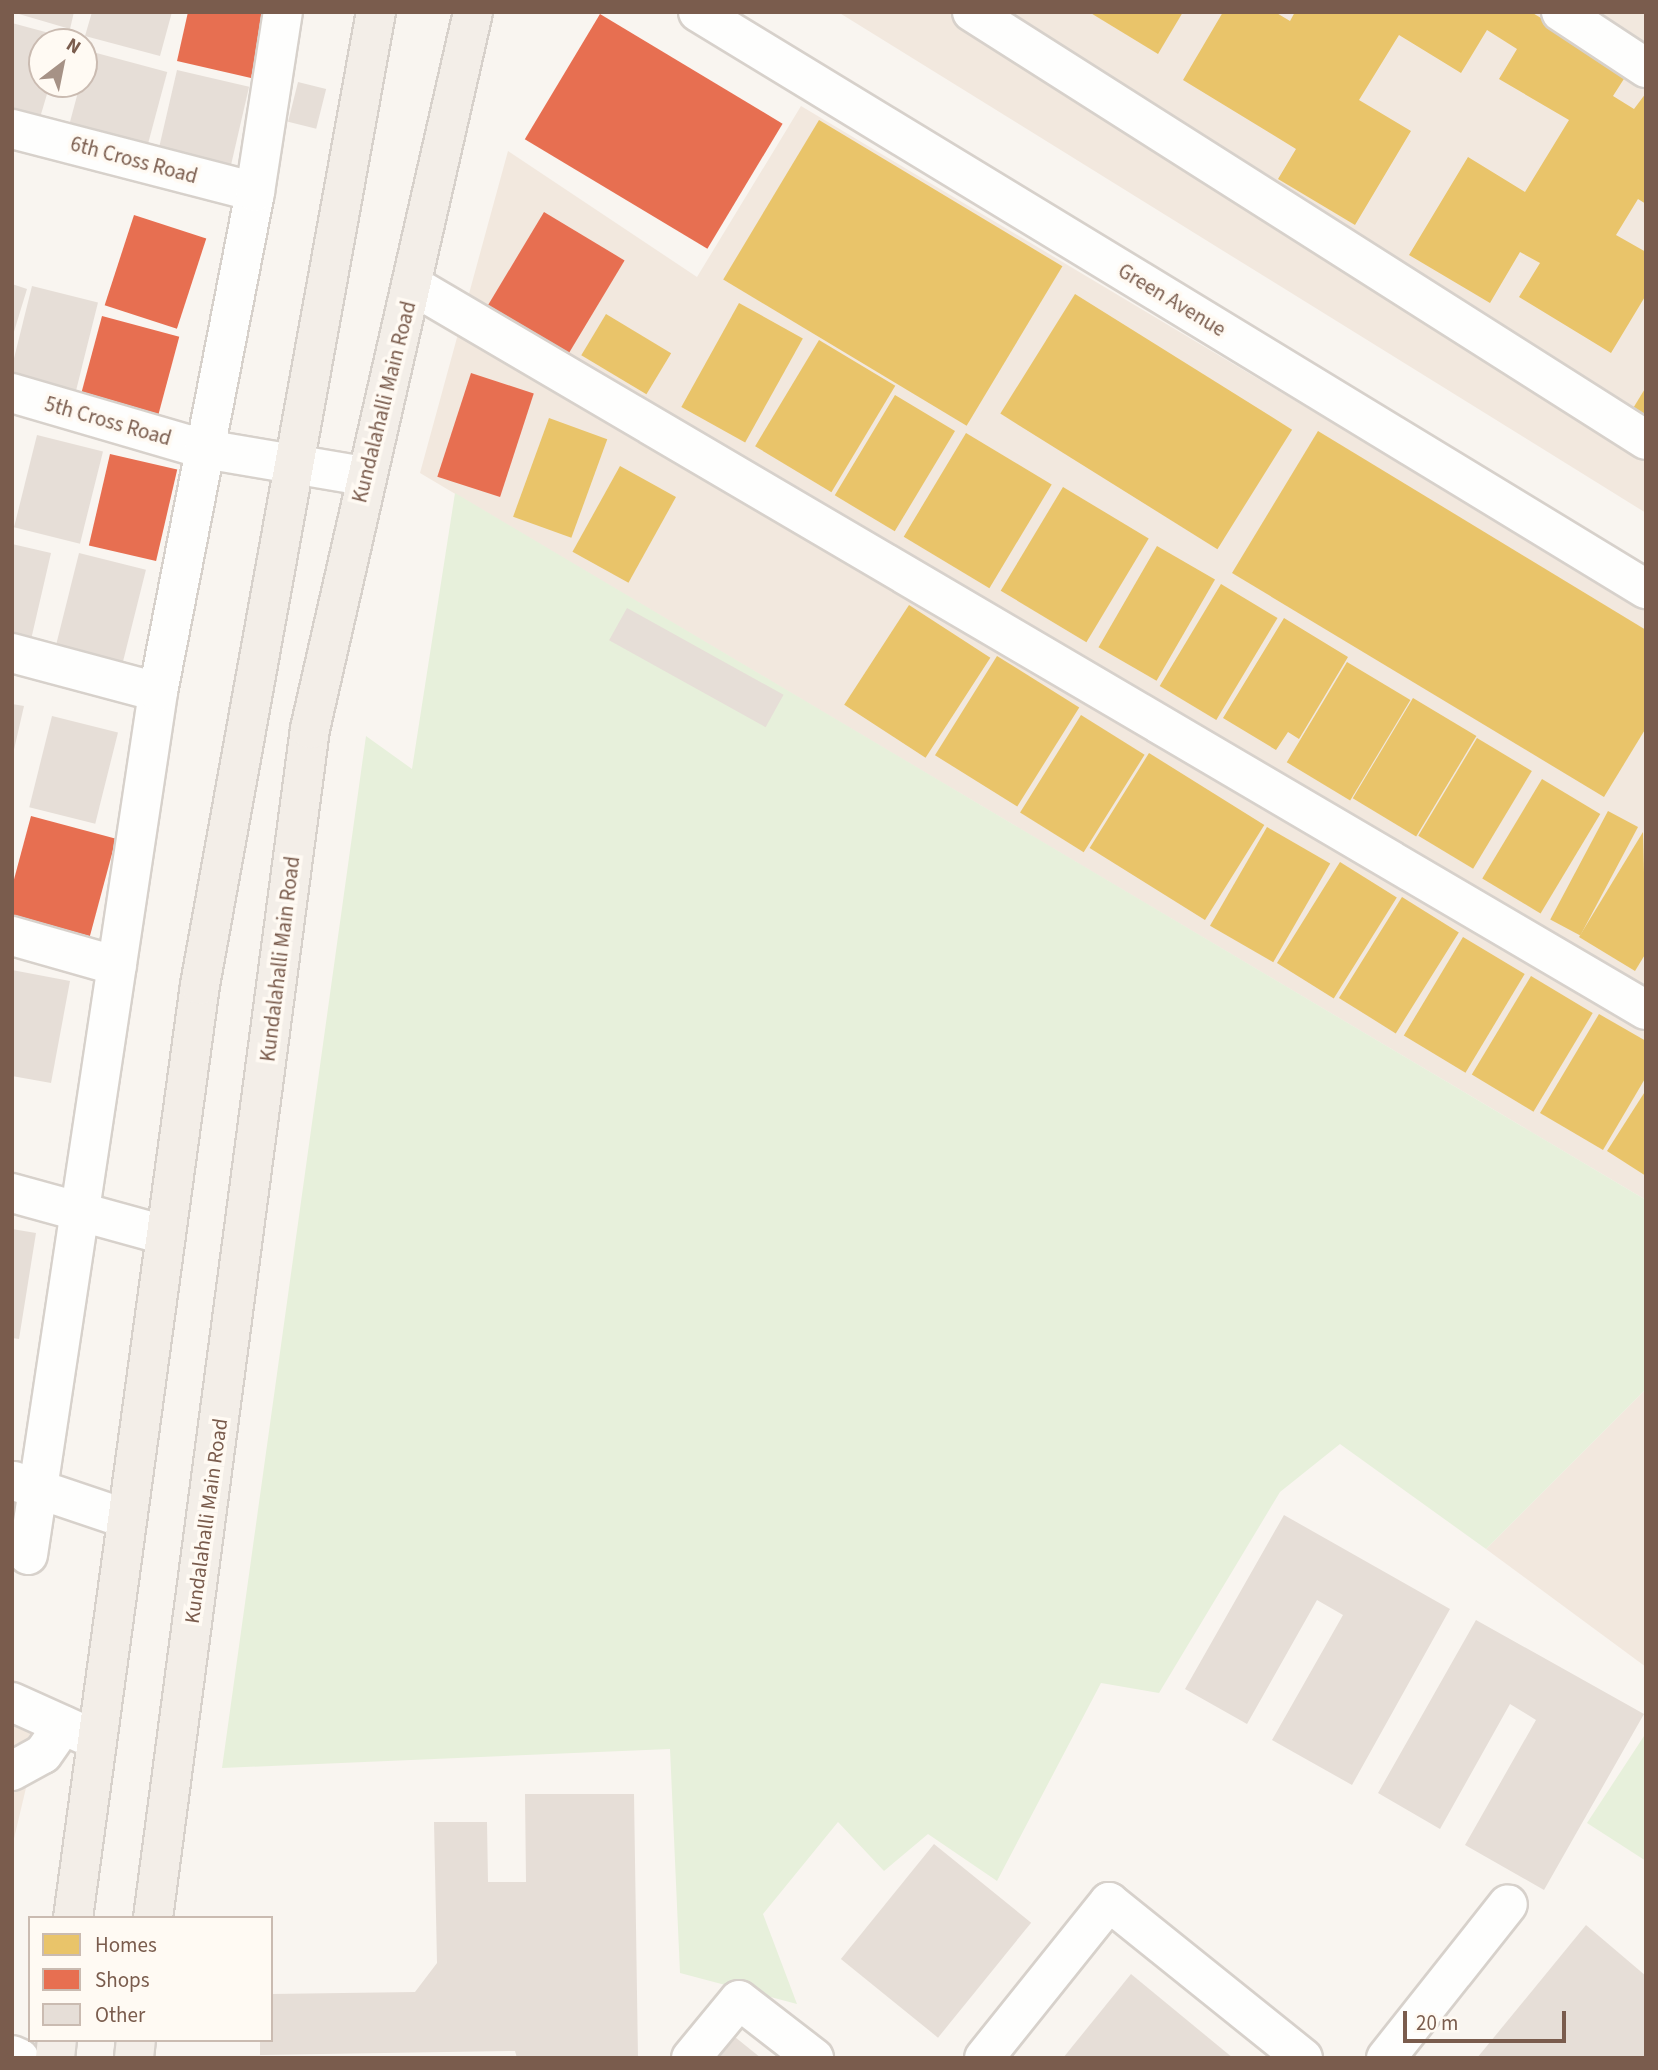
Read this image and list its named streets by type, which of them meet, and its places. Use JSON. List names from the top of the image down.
{
  "streets": {
    "main road": ["Kundalahalli Main Road"],
    "street": ["6th Cross Road", "Green Avenue", "5th Cross Road"]
  },
  "crossings": [
    ["Kundalahalli Main Road", "5th Cross Road"]
  ],
  "legend": ["Homes", "Shops", "Other"],
  "scale_bar": "20 m",
  "north": "top right"
}
